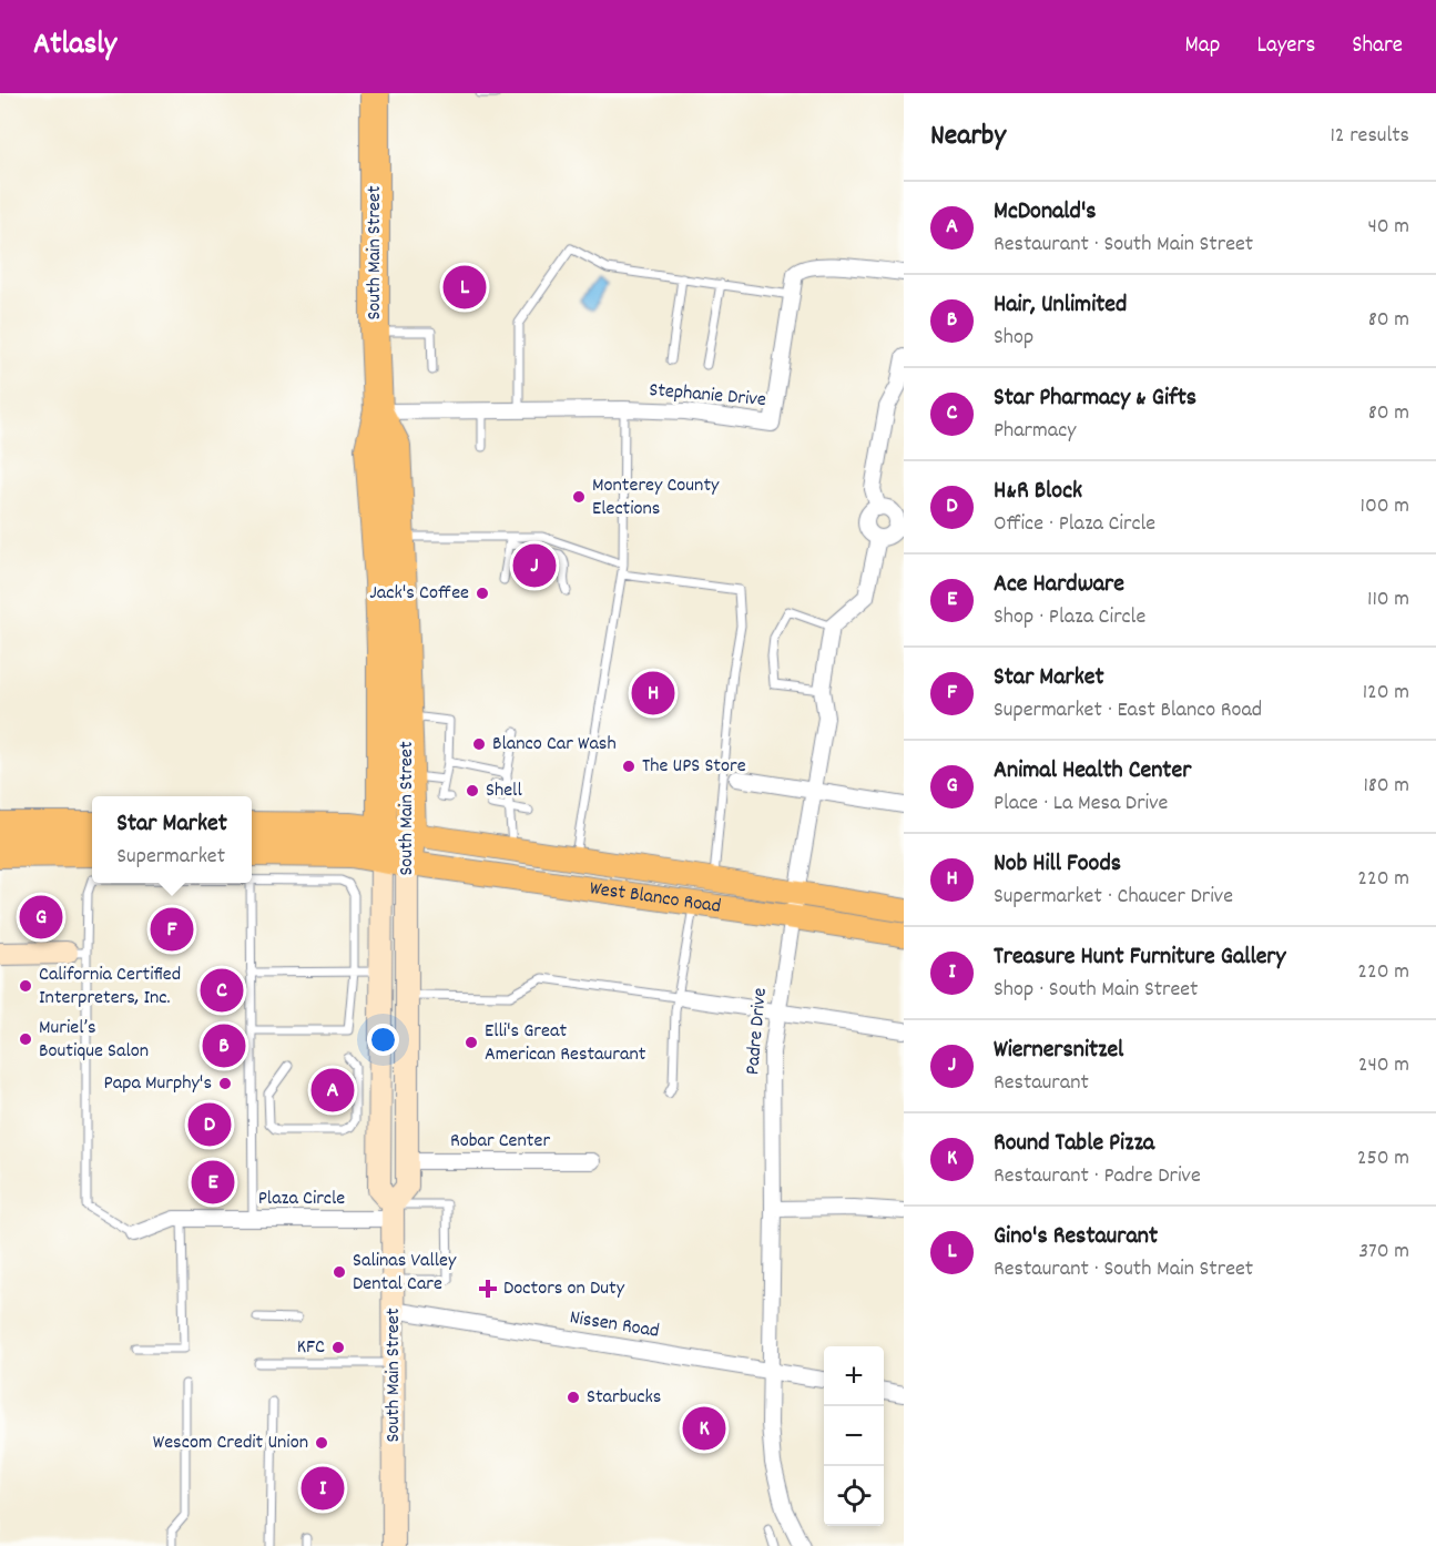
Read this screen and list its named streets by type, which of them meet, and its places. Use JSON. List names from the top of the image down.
{
  "streets": {
    "highway": ["South Main Street"],
    "main road": ["West Blanco Road"],
    "street": [
      "Stephanie Drive",
      "Padre Drive",
      "Robar Center",
      "Plaza Circle",
      "Nissen Road"
    ]
  },
  "crossings": [
    ["South Main Street", "Stephanie Drive"],
    ["South Main Street", "West Blanco Road"],
    ["South Main Street", "Robar Center"],
    ["South Main Street", "Plaza Circle"],
    ["South Main Street", "Nissen Road"],
    ["West Blanco Road", "Padre Drive"],
    ["Padre Drive", "Nissen Road"]
  ],
  "places": {
    "other": [
      "Monterey County Elections",
      "Jack's Coffee",
      "Blanco Car Wash",
      "The UPS Store",
      "Shell",
      "California Certified Interpreters, Inc.",
      "Muriel’s Boutique Salon",
      "Elli's Great American Restaurant",
      "Papa Murphy's",
      "Salinas Valley Dental Care",
      "KFC",
      "Starbucks",
      "Wescom Credit Union"
    ],
    "health": ["Doctors on Duty"]
  },
  "page": {
    "header": "Atlasly",
    "nav": ["Map", "Layers", "Share"],
    "heading": ["Nearby", "12 results"],
    "list": [
      {
        "mark": "A",
        "name": "McDonald's",
        "note": "Restaurant · South Main Street",
        "value": "40 m"
      },
      {
        "mark": "B",
        "name": "Hair, Unlimited",
        "note": "Shop",
        "value": "80 m"
      },
      {
        "mark": "C",
        "name": "Star Pharmacy & Gifts",
        "note": "Pharmacy",
        "value": "80 m"
      },
      {
        "mark": "D",
        "name": "H&R Block",
        "note": "Office · Plaza Circle",
        "value": "100 m"
      },
      {
        "mark": "E",
        "name": "Ace Hardware",
        "note": "Shop · Plaza Circle",
        "value": "110 m"
      },
      {
        "mark": "F",
        "name": "Star Market",
        "note": "Supermarket · East Blanco Road",
        "value": "120 m"
      },
      {
        "mark": "G",
        "name": "Animal Health Center",
        "note": "Place · La Mesa Drive",
        "value": "180 m"
      },
      {
        "mark": "H",
        "name": "Nob Hill Foods",
        "note": "Supermarket · Chaucer Drive",
        "value": "220 m"
      },
      {
        "mark": "I",
        "name": "Treasure Hunt Furniture Gallery",
        "note": "Shop · South Main Street",
        "value": "220 m"
      },
      {
        "mark": "J",
        "name": "Wiernersnitzel",
        "note": "Restaurant",
        "value": "240 m"
      },
      {
        "mark": "K",
        "name": "Round Table Pizza",
        "note": "Restaurant · Padre Drive",
        "value": "250 m"
      },
      {
        "mark": "L",
        "name": "Gino's Restaurant",
        "note": "Restaurant · South Main Street",
        "value": "370 m"
      }
    ],
    "pins": [
      "L",
      "J",
      "H",
      "G",
      "F",
      "C",
      "B",
      "A",
      "D",
      "E",
      "K",
      "I"
    ],
    "popup": ["Star Market", "Supermarket"],
    "map_buttons": ["+", "−"]
  }
}
